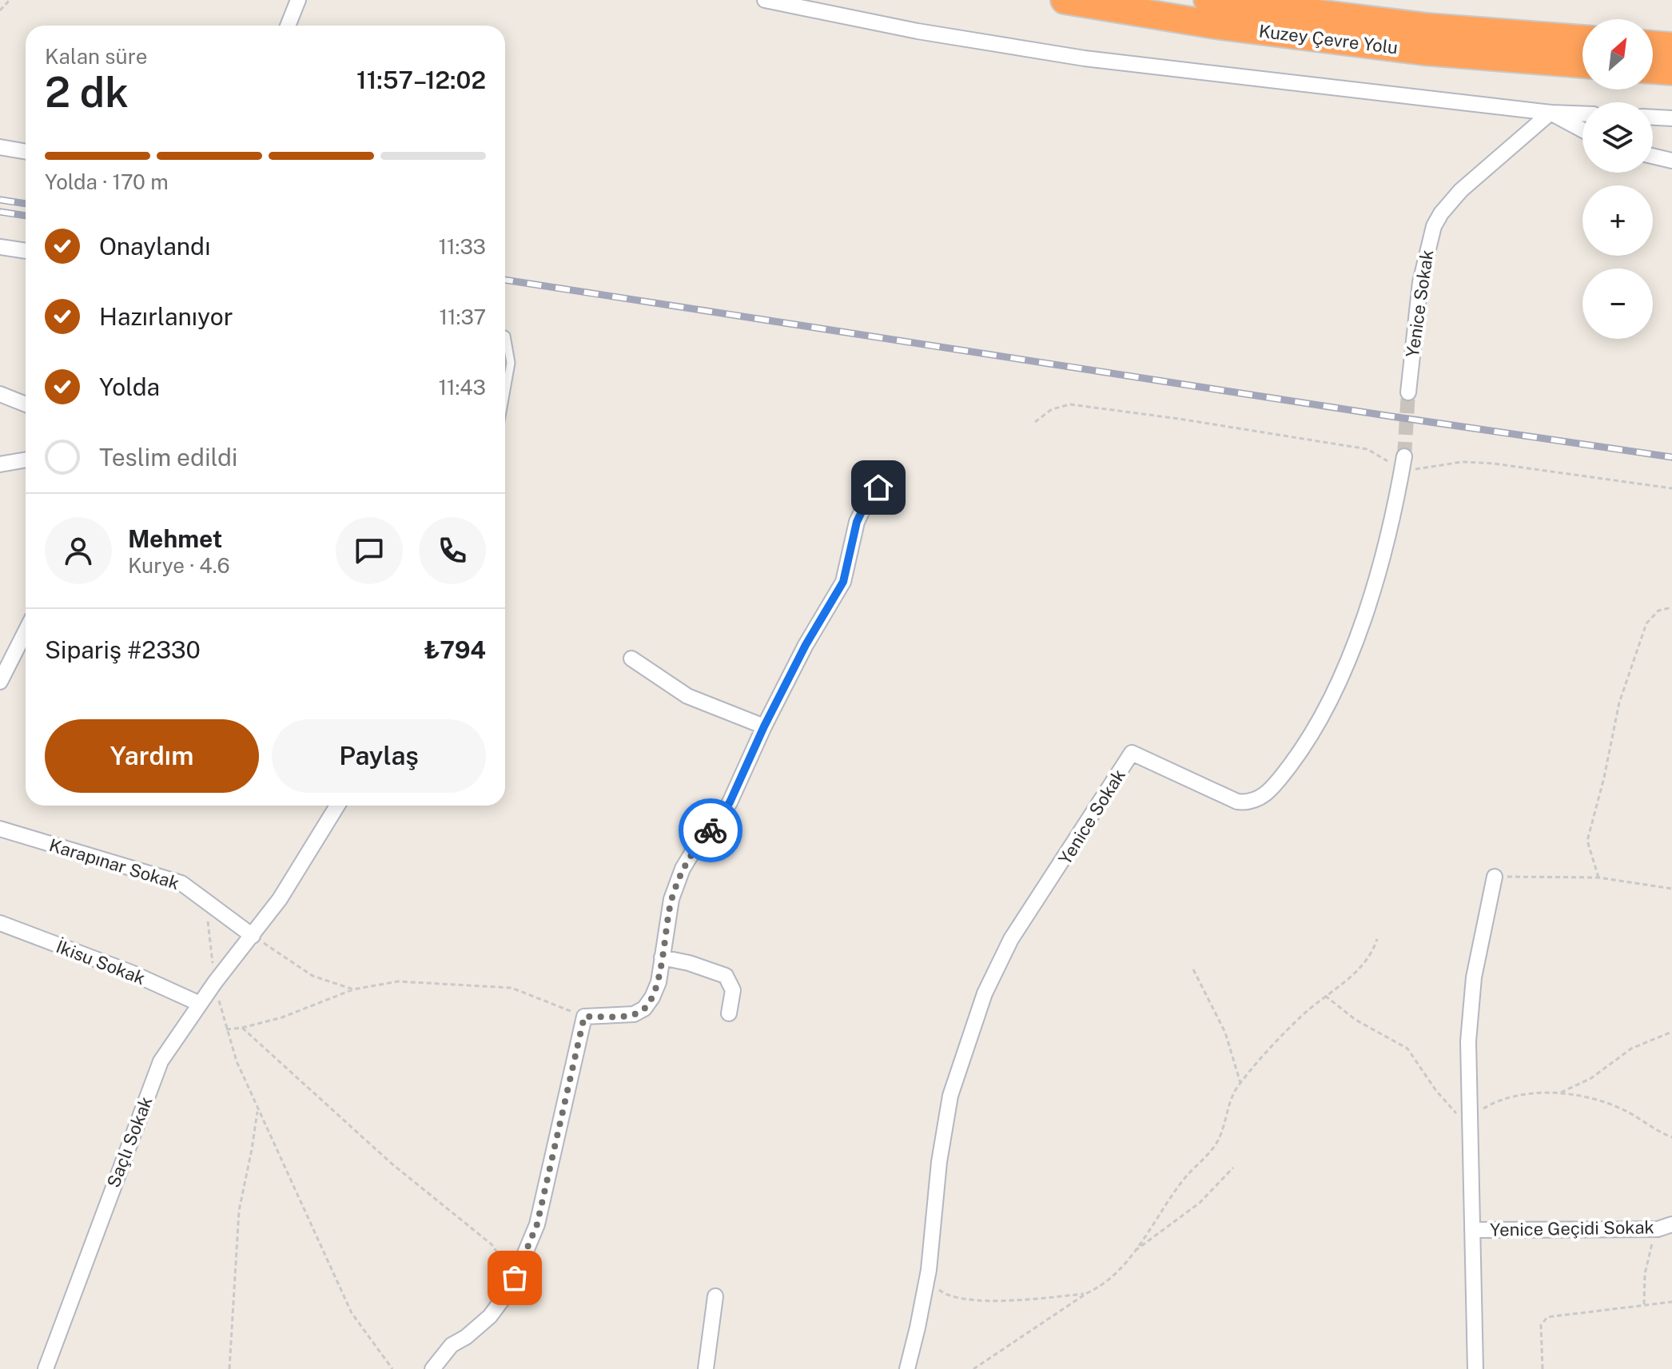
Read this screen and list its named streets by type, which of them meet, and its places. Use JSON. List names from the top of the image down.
{
  "streets": {
    "highway": ["Kuzey Çevre Yolu"],
    "street": [
      "Yenice Sokak",
      "Karapınar Sokak",
      "İkisu Sokak",
      "Saçlı Sokak",
      "Yenice Geçidi Sokak"
    ]
  },
  "crossings": [
    ["Karapınar Sokak", "Saçlı Sokak"],
    ["İkisu Sokak", "Saçlı Sokak"]
  ],
  "north": "top right",
  "page": {
    "map_buttons": ["+", "−"],
    "heading": ["2 dk", "Kalan süre", "11:57–12:02"],
    "panel": [
      "Mehmet",
      "Kurye · 4.6",
      "Sipariş #2330",
      "₺794"
    ],
    "bar": "Yolda · 170 m",
    "list": [
      ["Onaylandı", "11:33"],
      ["Hazırlanıyor", "11:37"],
      ["Yolda", "11:43"],
      "Teslim edildi"
    ],
    "buttons": ["Yardım", "Paylaş"]
  }
}
